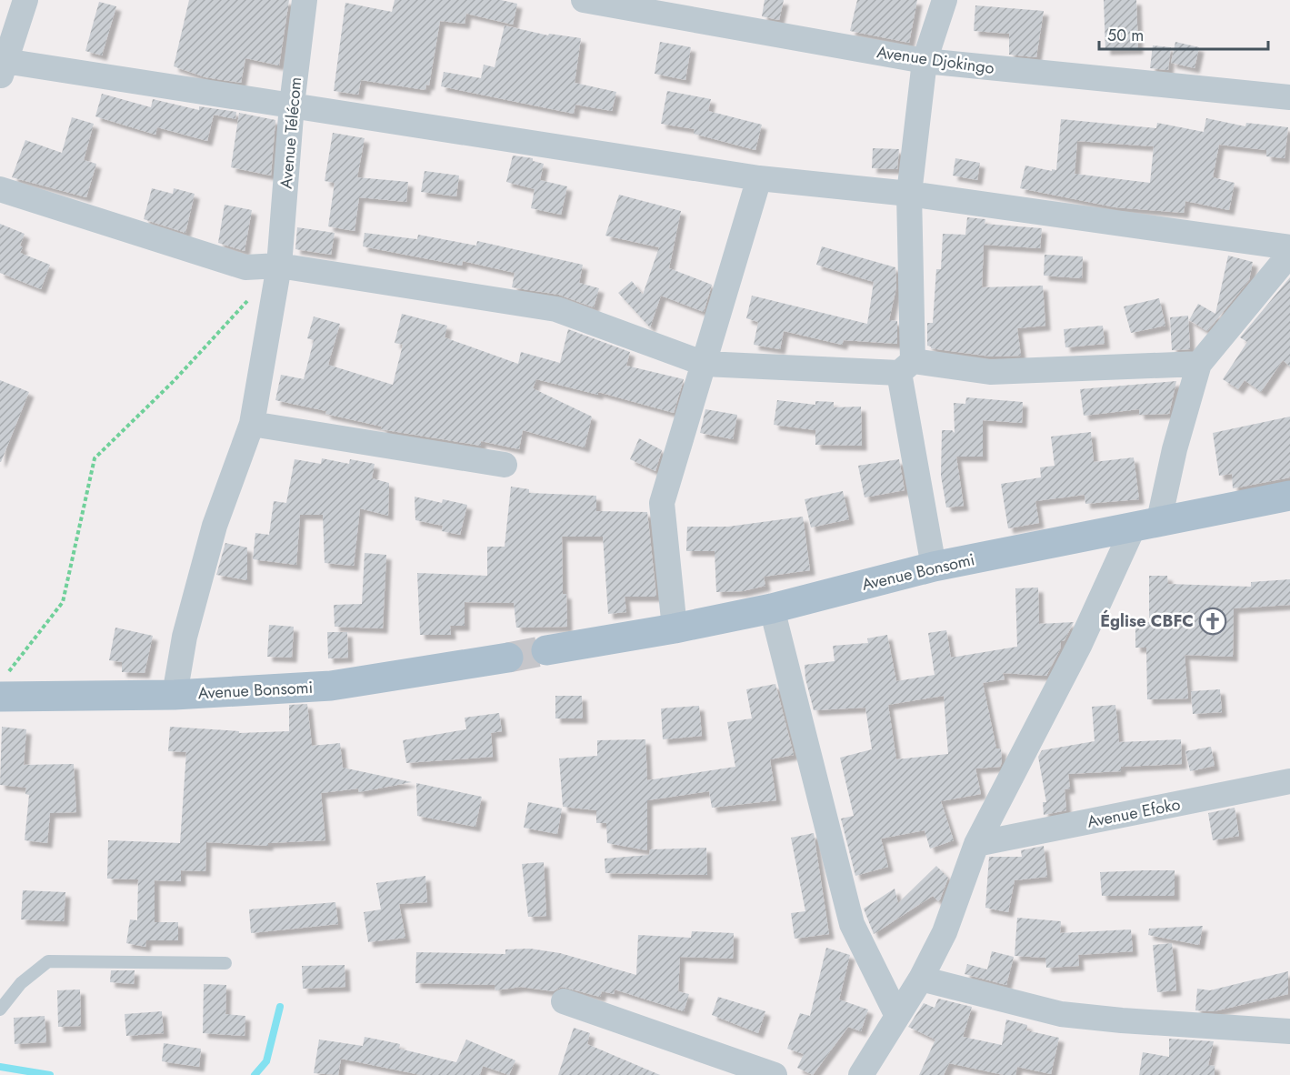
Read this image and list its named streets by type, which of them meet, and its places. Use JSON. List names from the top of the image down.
{
  "streets": {
    "main road": ["Avenue Bonsomi"],
    "street": ["Avenue Djokingo", "Avenue Télécom", "Avenue Efoko"]
  },
  "crossings": [
    ["Avenue Télécom", "Avenue Bonsomi"]
  ],
  "places": {
    "church": ["Église CBFC"]
  },
  "scale_bar": "50 m"
}
